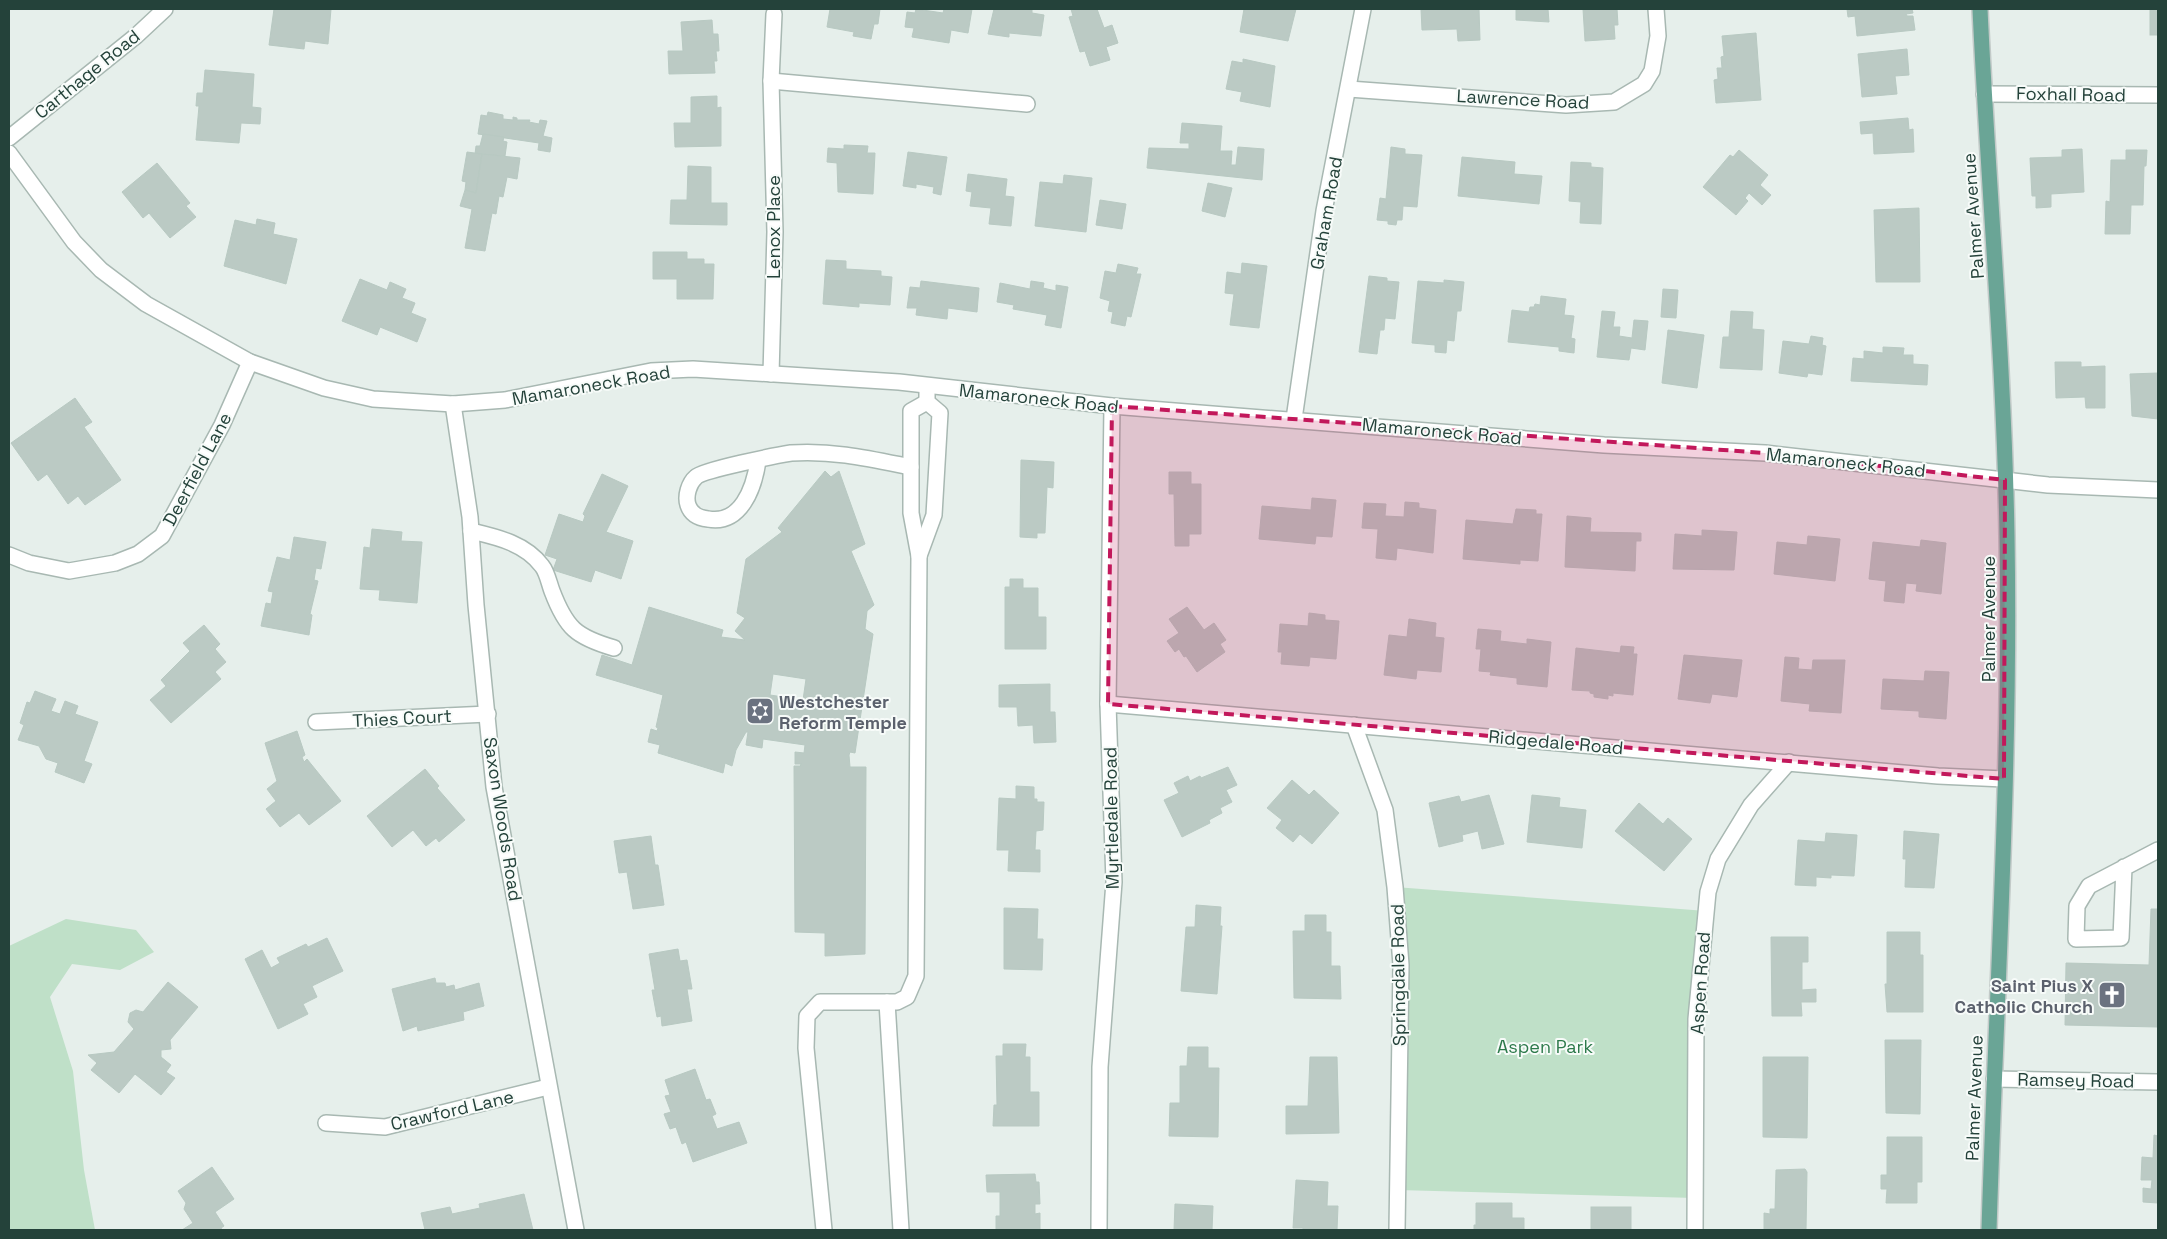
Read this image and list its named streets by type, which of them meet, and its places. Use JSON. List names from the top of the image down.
{
  "streets": {
    "main road": ["Palmer Avenue"],
    "street": [
      "Carthage Road",
      "Foxhall Road",
      "Lawrence Road",
      "Graham Road",
      "Lenox Place",
      "Mamaroneck Road",
      "Deerfield Lane",
      "Thies Court",
      "Ridgedale Road",
      "Myrtledale Road",
      "Saxon Woods Road",
      "Springdale Road",
      "Aspen Road",
      "Ramsey Road",
      "Crawford Lane"
    ]
  },
  "crossings": [
    ["Foxhall Road", "Palmer Avenue"],
    ["Lawrence Road", "Graham Road"],
    ["Graham Road", "Mamaroneck Road"],
    ["Palmer Avenue", "Mamaroneck Road"],
    ["Palmer Avenue", "Ridgedale Road"],
    ["Palmer Avenue", "Ramsey Road"],
    ["Lenox Place", "Mamaroneck Road"],
    ["Mamaroneck Road", "Deerfield Lane"],
    ["Mamaroneck Road", "Myrtledale Road"],
    ["Mamaroneck Road", "Saxon Woods Road"],
    ["Thies Court", "Saxon Woods Road"],
    ["Ridgedale Road", "Myrtledale Road"],
    ["Ridgedale Road", "Springdale Road"],
    ["Ridgedale Road", "Aspen Road"],
    ["Saxon Woods Road", "Crawford Lane"]
  ],
  "parks": ["Aspen Park"],
  "places": {
    "synagogue": ["Westchester Reform Temple"],
    "church": ["Saint Pius X Catholic Church"]
  }
}
